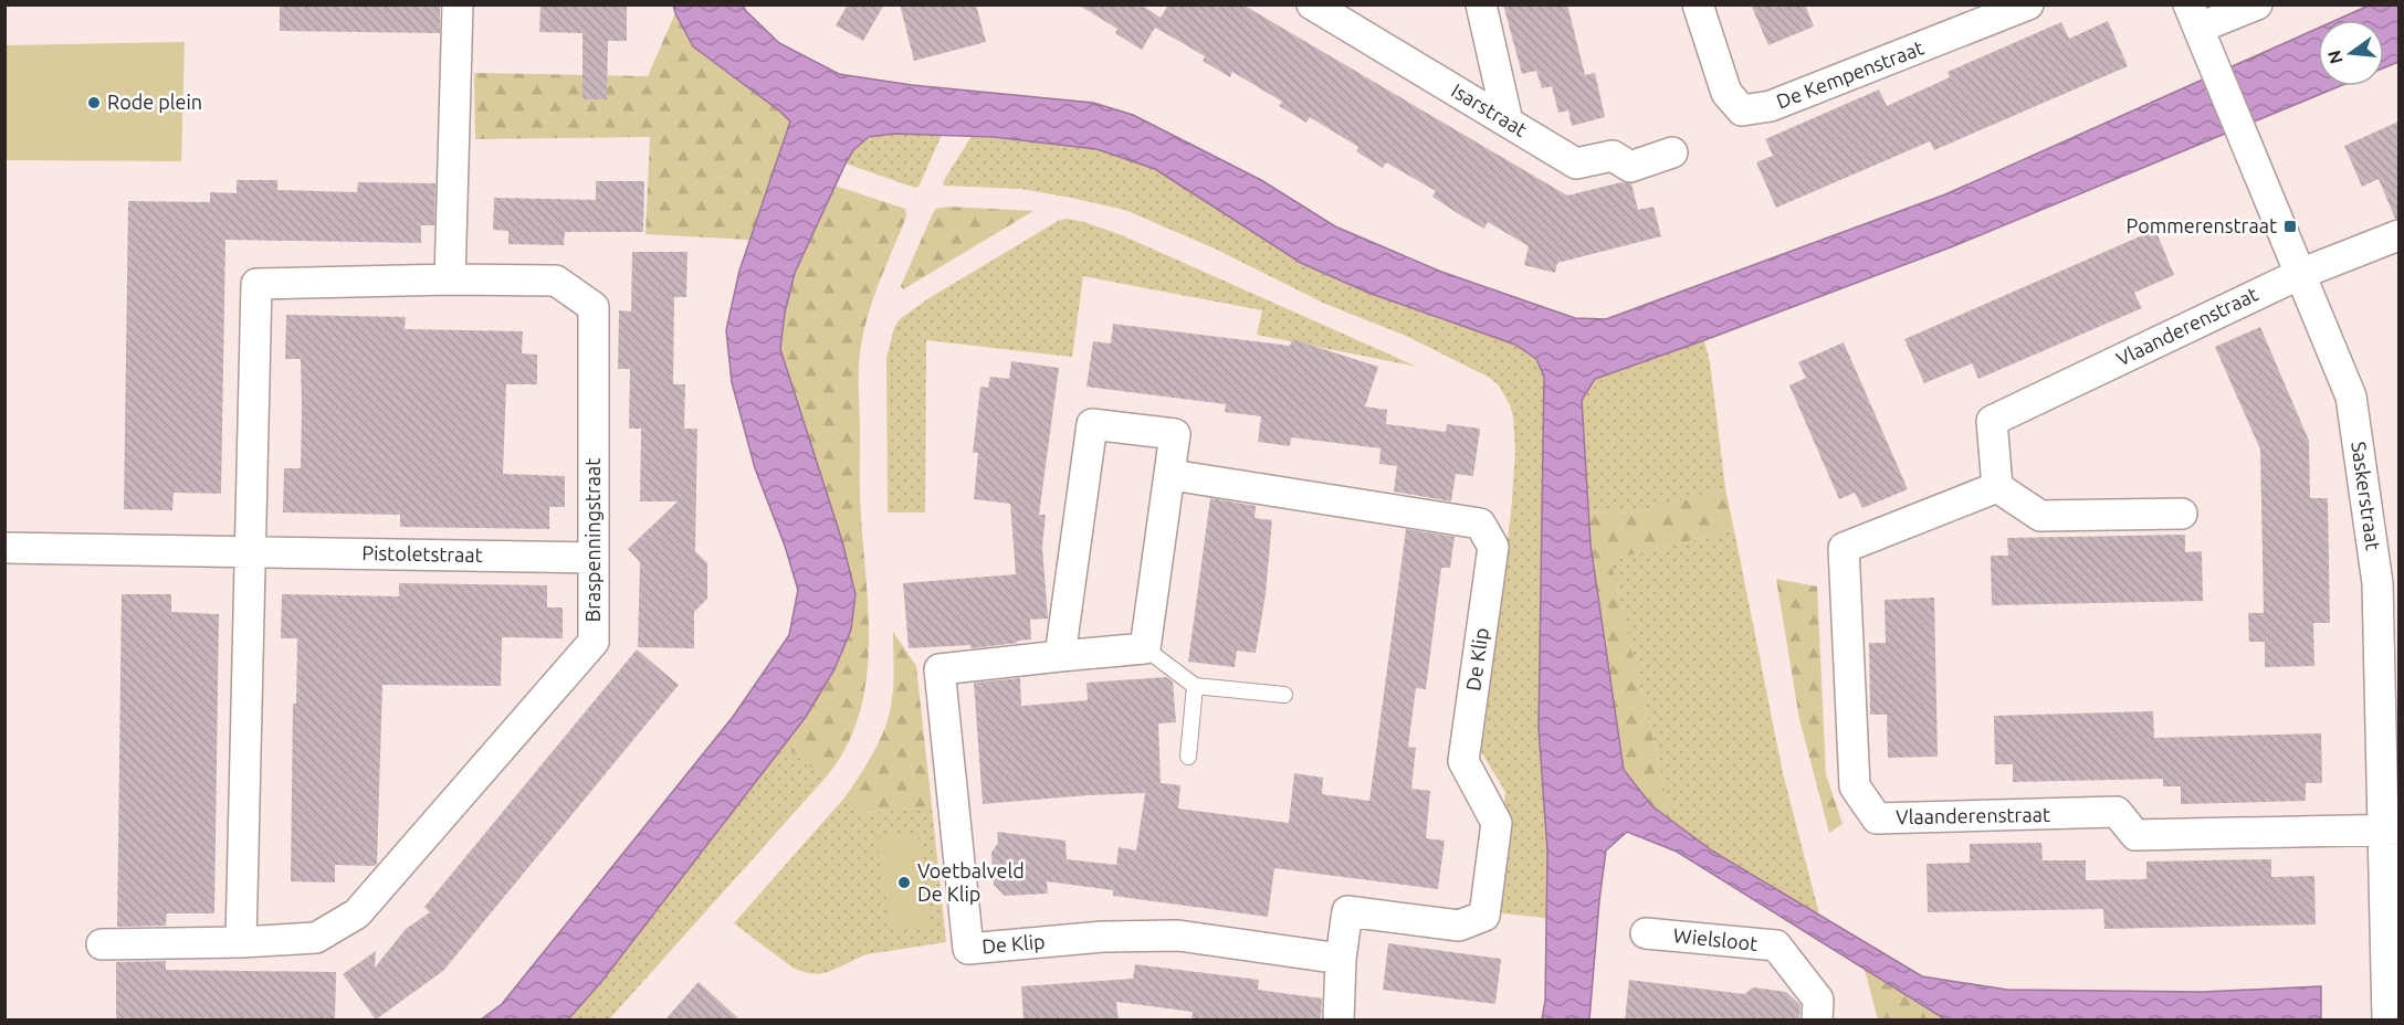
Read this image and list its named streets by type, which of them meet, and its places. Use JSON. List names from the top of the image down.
{
  "streets": {
    "street": [
      "De Kempenstraat",
      "Isarstraat",
      "Vlaanderenstraat",
      "Saskerstraat",
      "Braspenningstraat",
      "Pistoletstraat",
      "De Klip",
      "Wielsloot"
    ]
  },
  "crossings": [
    ["Vlaanderenstraat", "Saskerstraat"],
    ["Braspenningstraat", "Pistoletstraat"]
  ],
  "places": {
    "other": ["Rode plein", "Voetbalveld De Klip"],
    "transit": ["Pommerenstraat"]
  },
  "north": "left"
}
